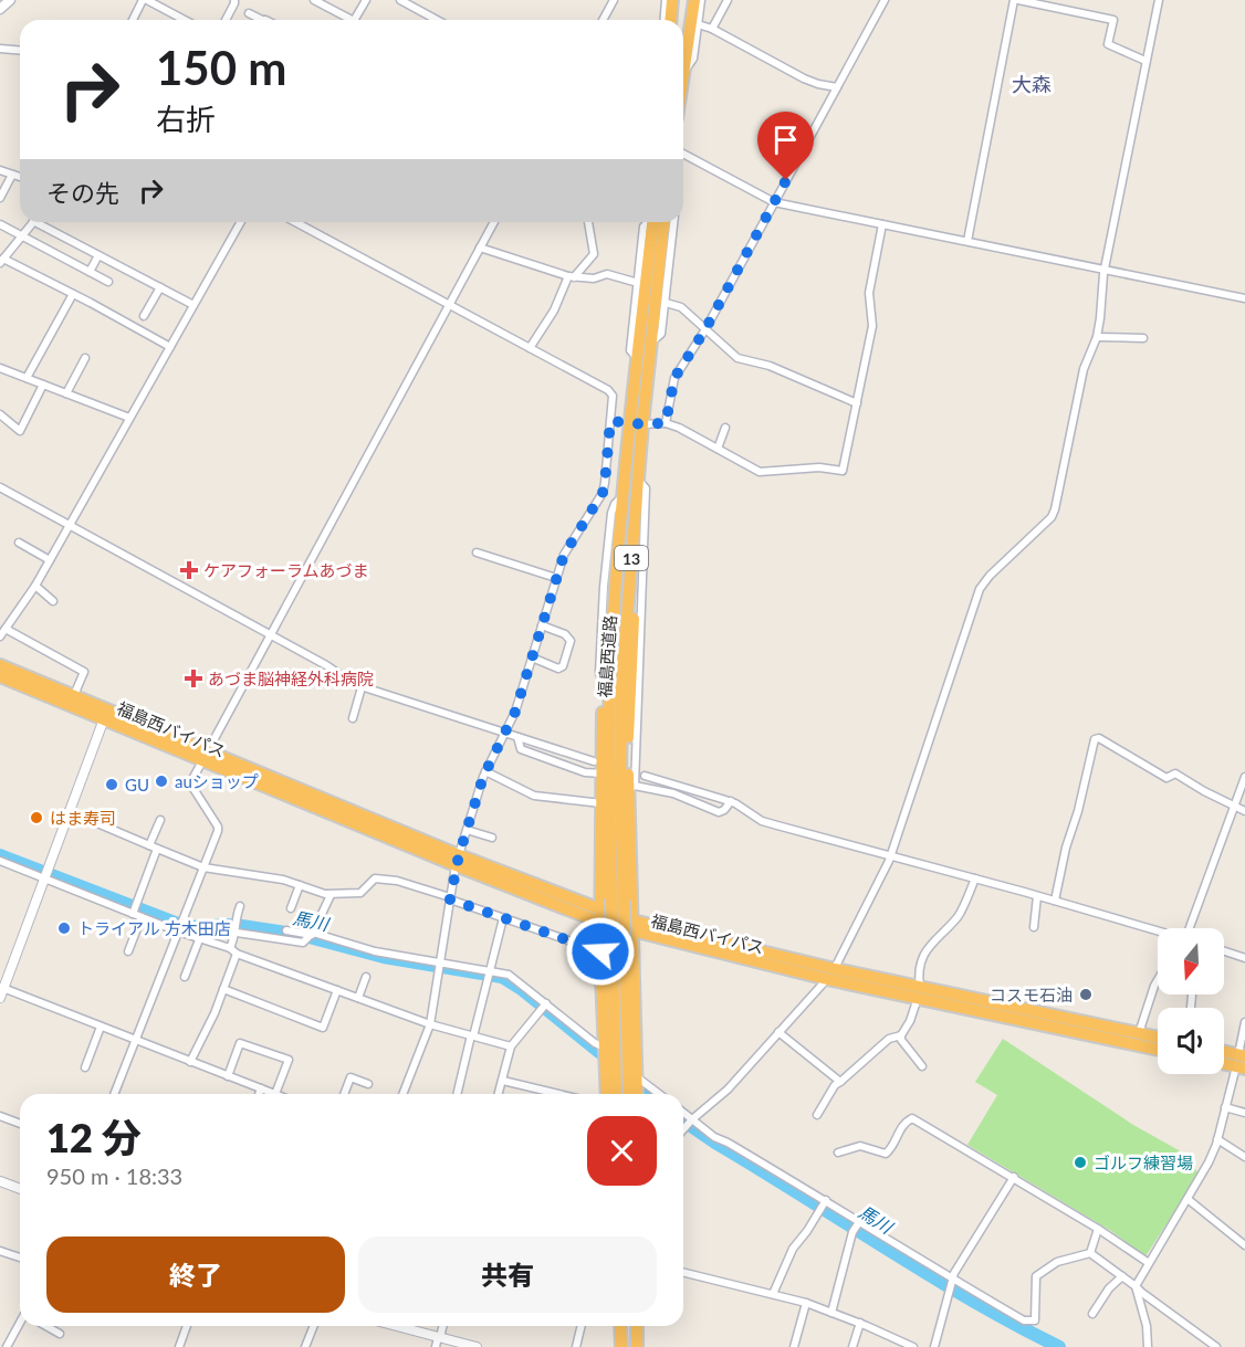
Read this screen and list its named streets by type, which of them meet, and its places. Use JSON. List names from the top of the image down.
{
  "streets": {
    "highway": ["13", "福島西道路", "福島西バイパス"]
  },
  "districts": ["大森"],
  "water": ["馬川"],
  "places": {
    "health": ["ケアフォーラムあづま", "あづま脳神経外科病院"],
    "other": [
      "auショップ",
      "GU",
      "はま寿司",
      "トライアル 方木田店",
      "コスモ石油",
      "ゴルフ練習場"
    ]
  },
  "north": "bottom",
  "page": {
    "turn": ["150 m", "右折"],
    "then": "その先",
    "heading": ["12 分", "950 m · 18:33"],
    "buttons": ["終了", "共有"]
  }
}
